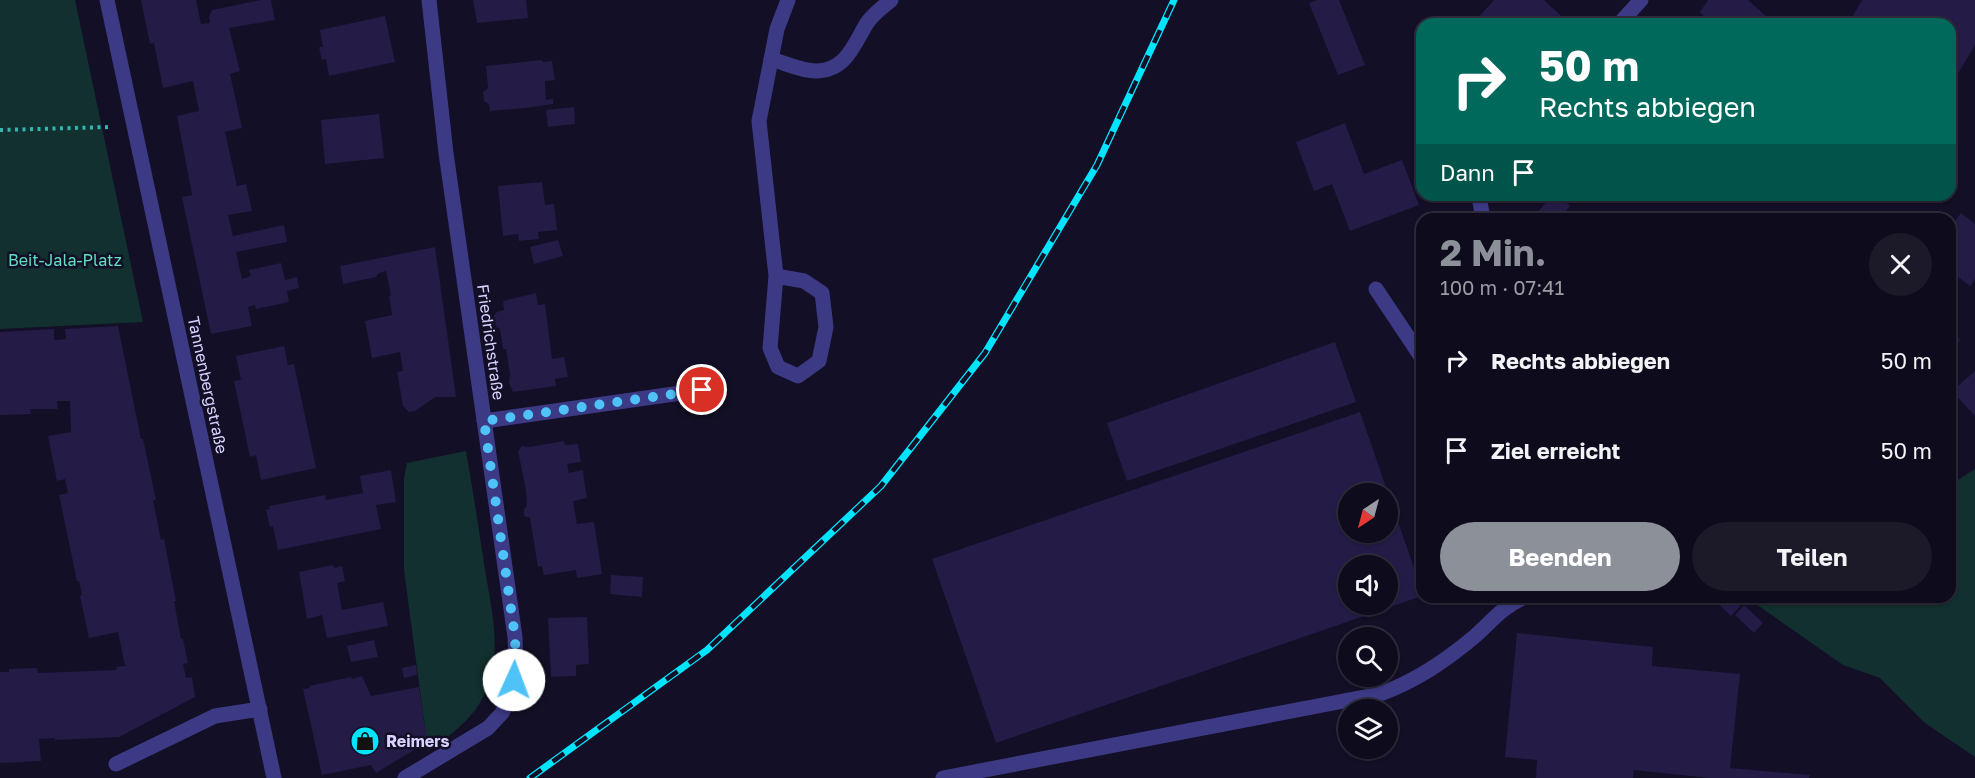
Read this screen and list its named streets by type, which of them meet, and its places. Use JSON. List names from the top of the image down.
{
  "streets": {
    "street": ["Friedrichstraße", "Tannenbergstraße"]
  },
  "parks": ["Beit-Jala-Platz"],
  "places": {
    "shop": ["Reimers"]
  },
  "north": "bottom left",
  "page": {
    "turn": ["50 m", "Rechts abbiegen"],
    "then": "Dann",
    "heading": ["2 Min.", "100 m · 07:41"],
    "list": [
      {
        "name": "Rechts abbiegen",
        "value": "50 m"
      },
      {
        "name": "Ziel erreicht",
        "value": "50 m"
      }
    ],
    "buttons": ["Beenden", "Teilen"]
  }
}
